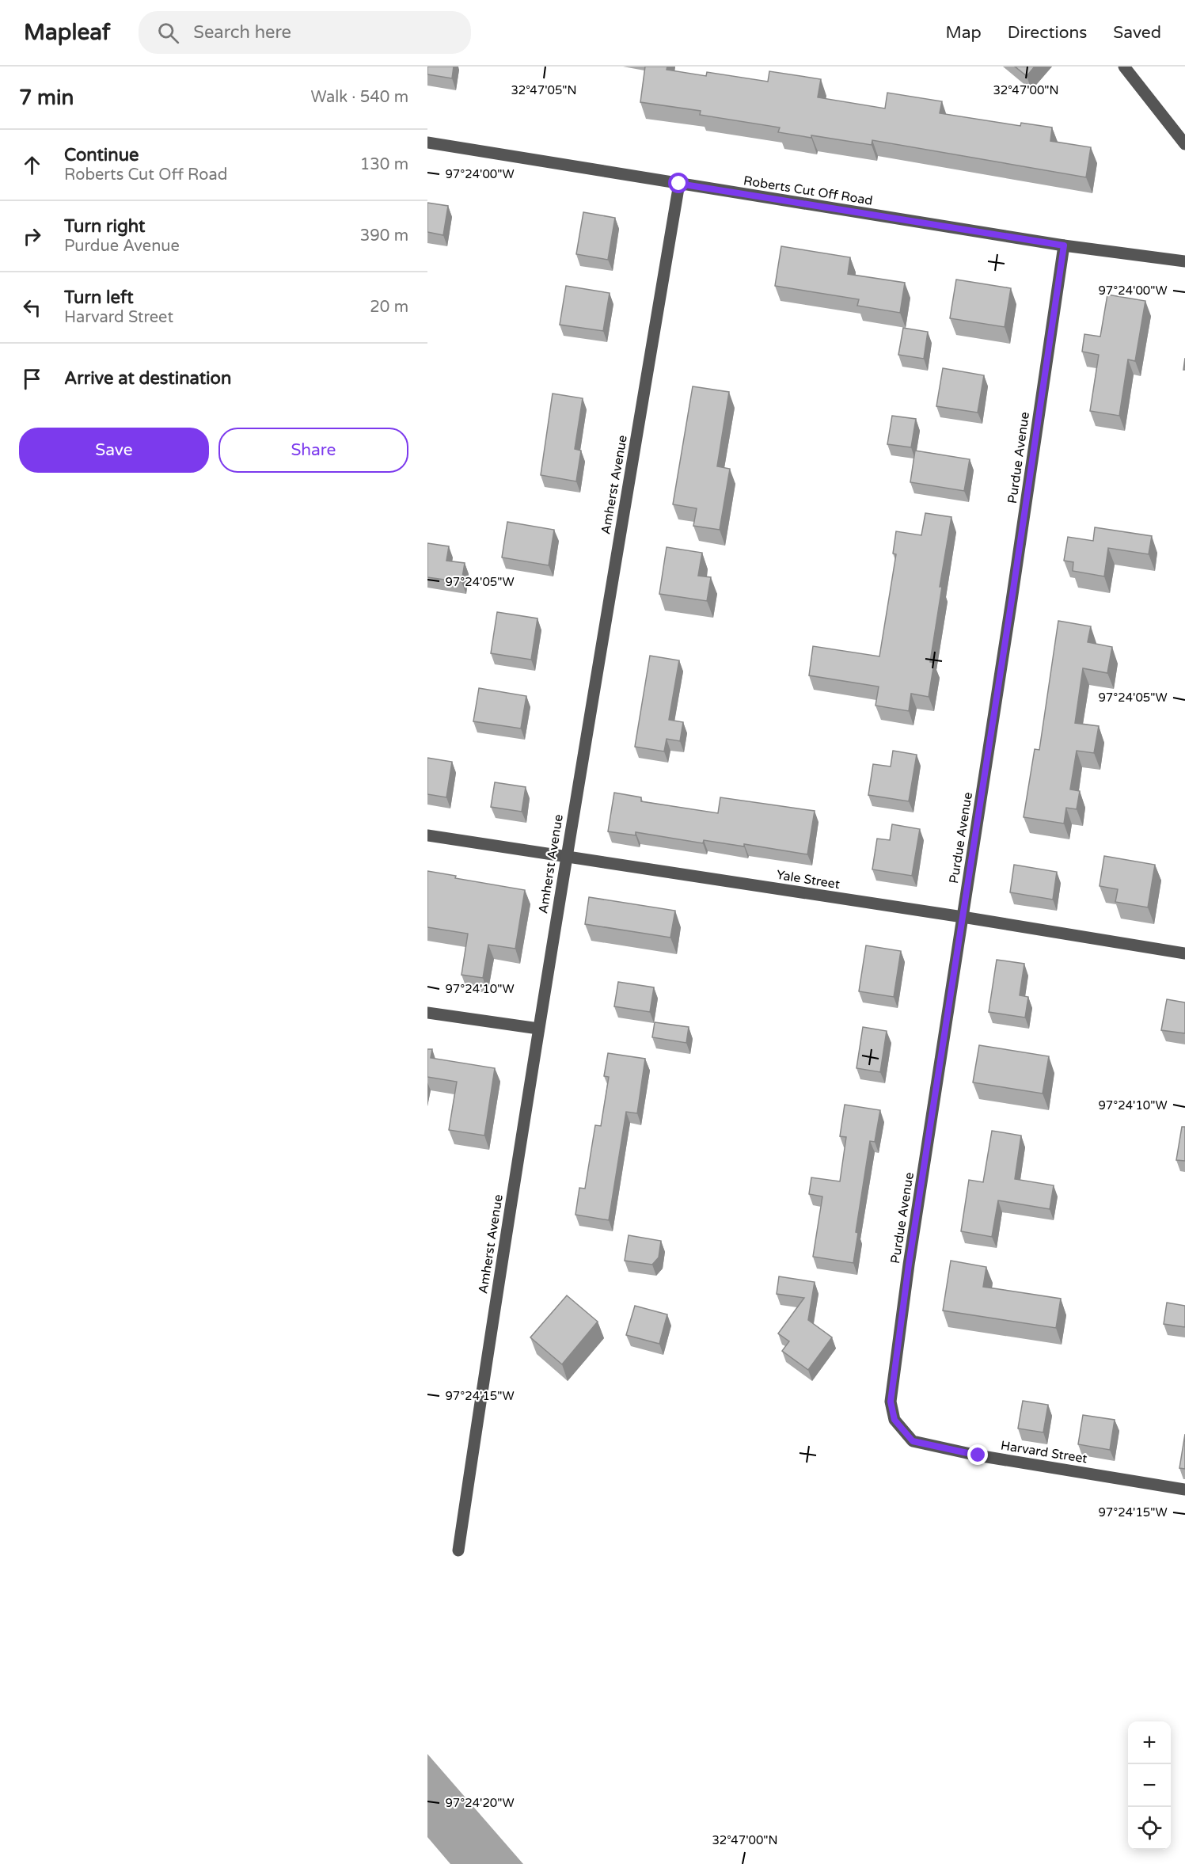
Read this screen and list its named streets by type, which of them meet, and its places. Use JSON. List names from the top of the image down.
{
  "streets": {
    "street": [
      "Roberts Cut Off Road",
      "Purdue Avenue",
      "Amherst Avenue",
      "Yale Street",
      "Harvard Street"
    ]
  },
  "crossings": [
    ["Roberts Cut Off Road", "Purdue Avenue"],
    ["Roberts Cut Off Road", "Amherst Avenue"],
    ["Purdue Avenue", "Yale Street"],
    ["Purdue Avenue", "Harvard Street"],
    ["Amherst Avenue", "Yale Street"]
  ],
  "page": {
    "header": "Mapleaf",
    "search": "Search here",
    "nav": ["Map", "Directions", "Saved"],
    "heading": ["7 min", "Walk · 540 m"],
    "list": [
      ["Continue", "Roberts Cut Off Road", "130 m"],
      ["Turn right", "Purdue Avenue", "390 m"],
      ["Turn left", "Harvard Street", "20 m"],
      "Arrive at destination"
    ],
    "buttons": ["Save", "Share"],
    "map_buttons": ["+", "−"]
  },
  "coordinates": [
    "32°47'05\"N",
    "32°47'00\"N",
    "97°24'00\"W",
    "97°24'05\"W",
    "97°24'10\"W",
    "97°24'15\"W",
    "97°24'20\"W"
  ]
}
